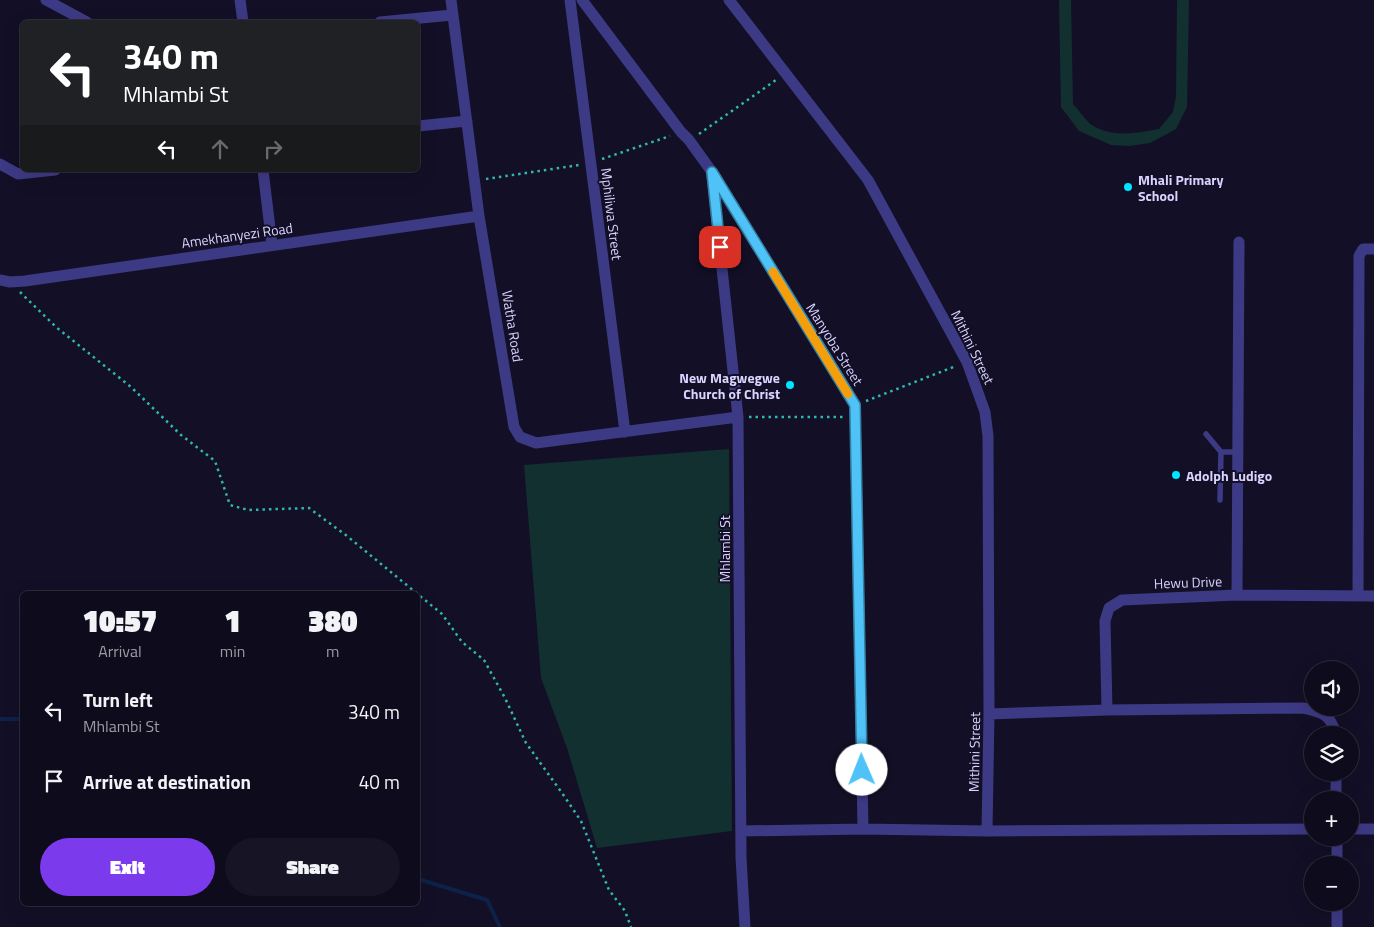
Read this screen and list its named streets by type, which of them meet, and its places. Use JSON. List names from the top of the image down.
{
  "streets": {
    "street": [
      "Mphiliwa Street",
      "Amekhanyezi Road",
      "Watha Road",
      "Manyoba Street",
      "Mithini Street",
      "Mhlambi St",
      "Hewu Drive"
    ]
  },
  "crossings": [
    ["Mphiliwa Street", "Watha Road"],
    ["Amekhanyezi Road", "Watha Road"],
    ["Watha Road", "Mhlambi St"],
    ["Manyoba Street", "Mhlambi St"]
  ],
  "places": ["Mhali Primary School", "New Magwegwe Church of Christ", "Adolph Ludigo"],
  "page": {
    "turn": ["340 m", "Mhlambi St"],
    "eta": [
      "10:57",
      "Arrival",
      "1",
      "min",
      "380",
      "m"
    ],
    "map_buttons": ["+", "−"],
    "list": [
      {
        "name": "Turn left",
        "note": "Mhlambi St",
        "value": "340 m"
      },
      {
        "name": "Arrive at destination",
        "value": "40 m"
      }
    ],
    "buttons": ["Exit", "Share"]
  }
}
